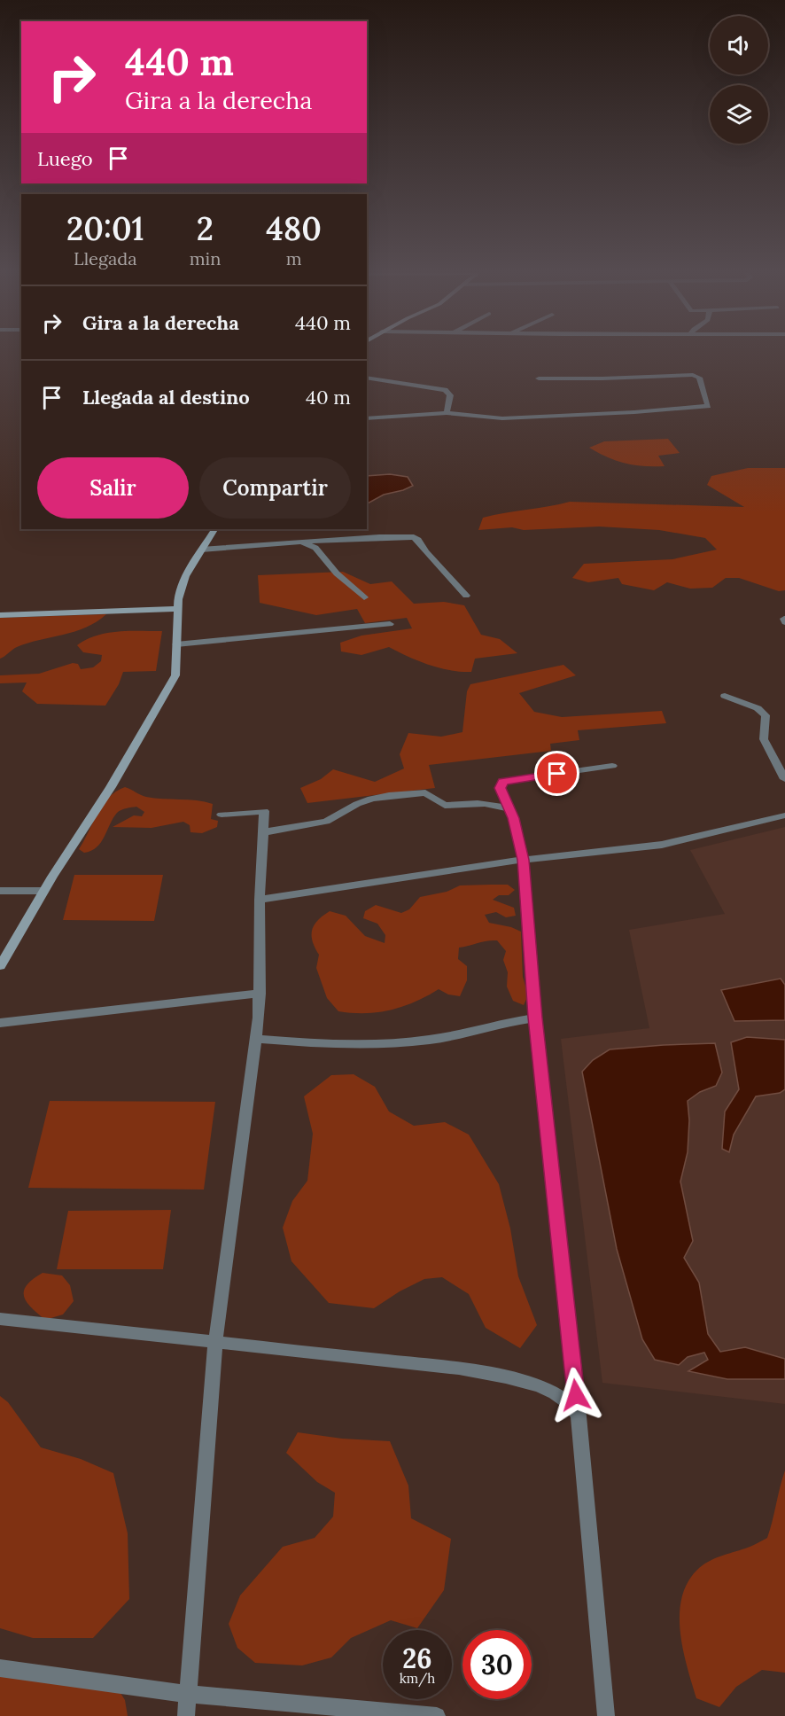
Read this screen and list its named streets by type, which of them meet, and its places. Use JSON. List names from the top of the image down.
{
  "page": {
    "turn": ["440 m", "Gira a la derecha"],
    "then": "Luego",
    "eta": [
      "20:01",
      "Llegada",
      "2",
      "min",
      "480",
      "m"
    ],
    "list": [
      {
        "name": "Gira a la derecha",
        "value": "440 m"
      },
      {
        "name": "Llegada al destino",
        "value": "40 m"
      }
    ],
    "buttons": ["Salir", "Compartir"],
    "speed": "26 km/h",
    "limit": "30"
  }
}
